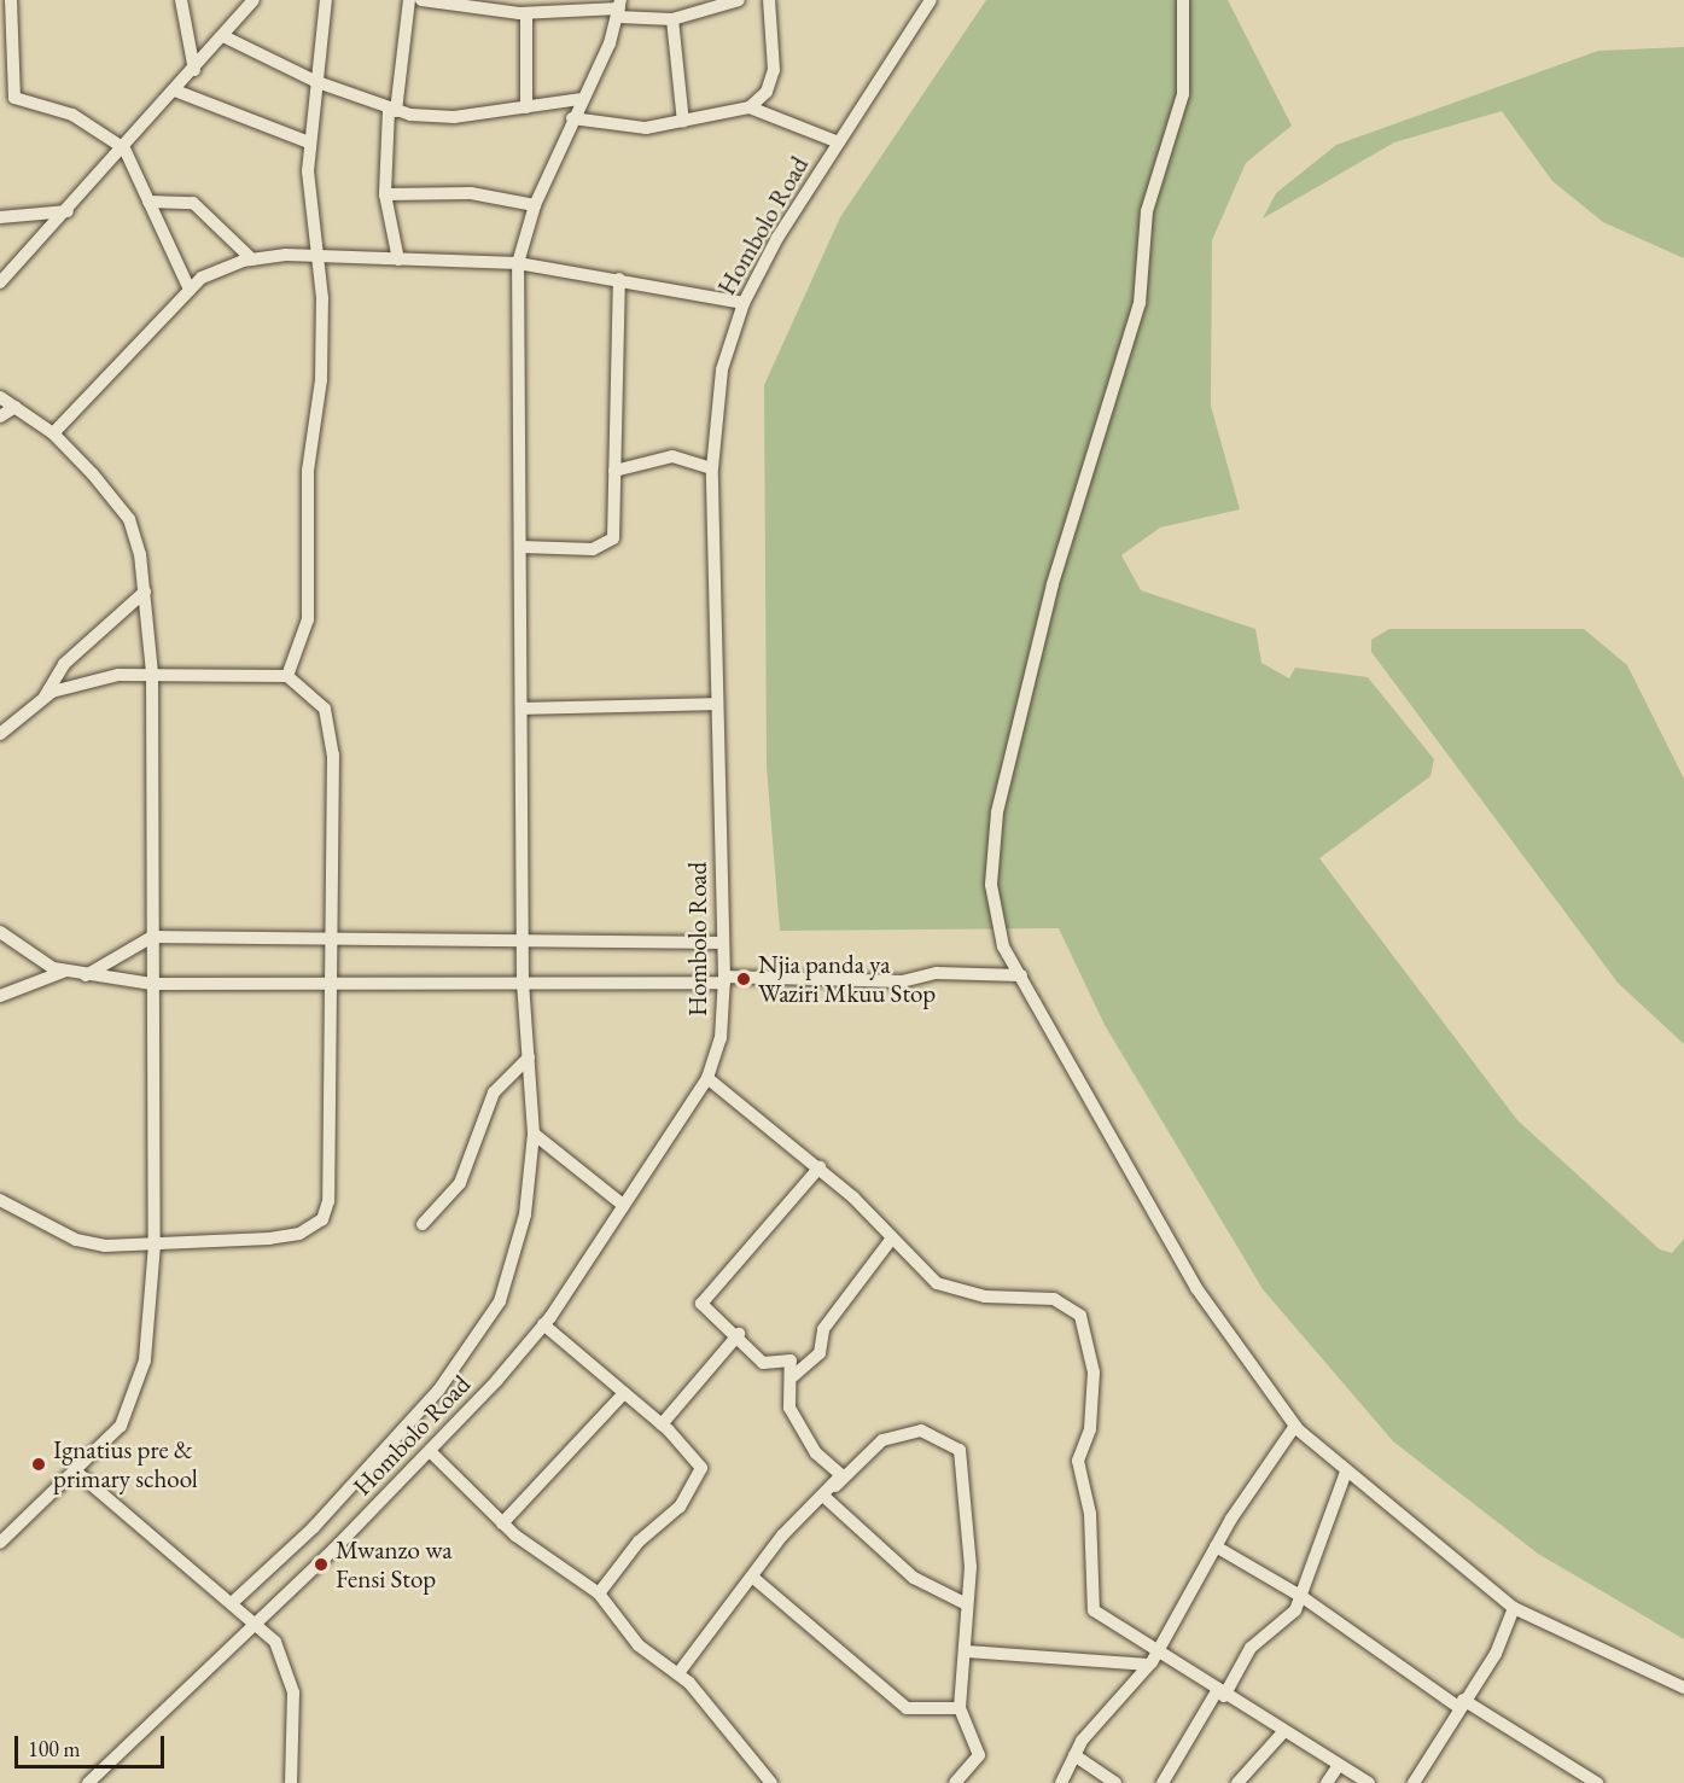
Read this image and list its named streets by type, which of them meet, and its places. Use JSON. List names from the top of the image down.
{
  "streets": {
    "street": ["Hombolo Road"]
  },
  "places": ["Njia panda ya Waziri Mkuu Stop", "Ignatius pre & primary school", "Mwanzo wa Fensi Stop"],
  "scale_bar": "100 m"
}
